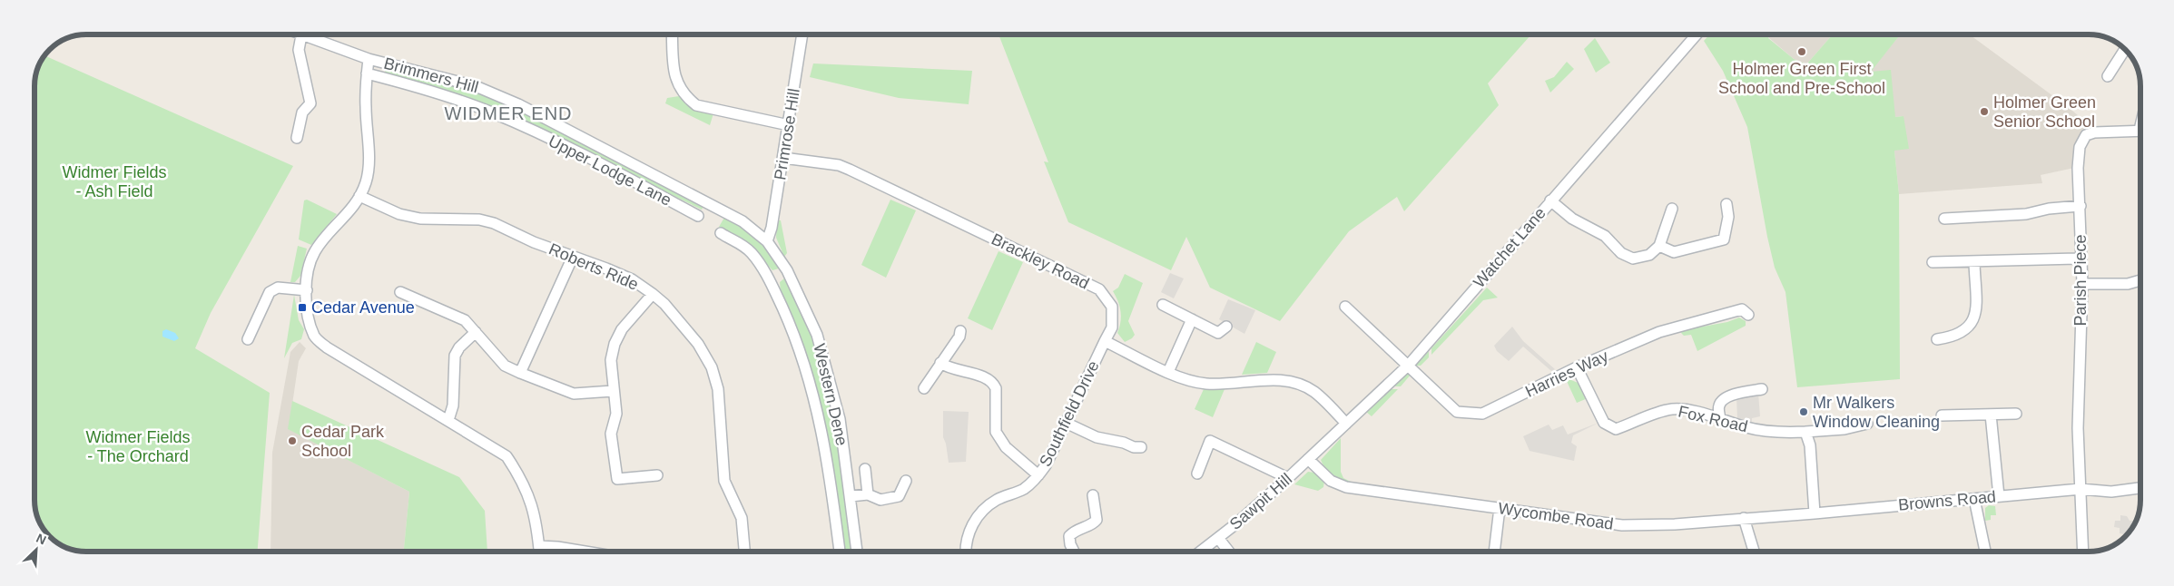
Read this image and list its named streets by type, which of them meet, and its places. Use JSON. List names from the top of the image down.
{
  "streets": {
    "street": [
      "Brimmers Hill",
      "Primrose Hill",
      "Upper Lodge Lane",
      "Watchet Lane",
      "Brackley Road",
      "Roberts Ride",
      "Parish Piece",
      "Harries Way",
      "Western Dene",
      "Southfield Drive",
      "Fox Road",
      "Browns Road",
      "Sawpit Hill",
      "Wycombe Road"
    ]
  },
  "crossings": [
    ["Brimmers Hill", "Primrose Hill"],
    ["Brimmers Hill", "Western Dene"],
    ["Primrose Hill", "Brackley Road"],
    ["Primrose Hill", "Western Dene"],
    ["Watchet Lane", "Harries Way"],
    ["Watchet Lane", "Sawpit Hill"],
    ["Watchet Lane", "Wycombe Road"],
    ["Brackley Road", "Southfield Drive"],
    ["Parish Piece", "Browns Road"],
    ["Harries Way", "Fox Road"],
    ["Browns Road", "Wycombe Road"],
    ["Sawpit Hill", "Wycombe Road"]
  ],
  "districts": ["WIDMER END"],
  "parks": ["Widmer Fields - Ash Field", "Widmer Fields - The Orchard"],
  "places": {
    "other": [
      "Holmer Green First School and Pre-School",
      "Holmer Green Senior School",
      "Mr Walkers Window Cleaning",
      "Cedar Park School"
    ],
    "transit": ["Cedar Avenue"]
  },
  "north": "top right"
}
